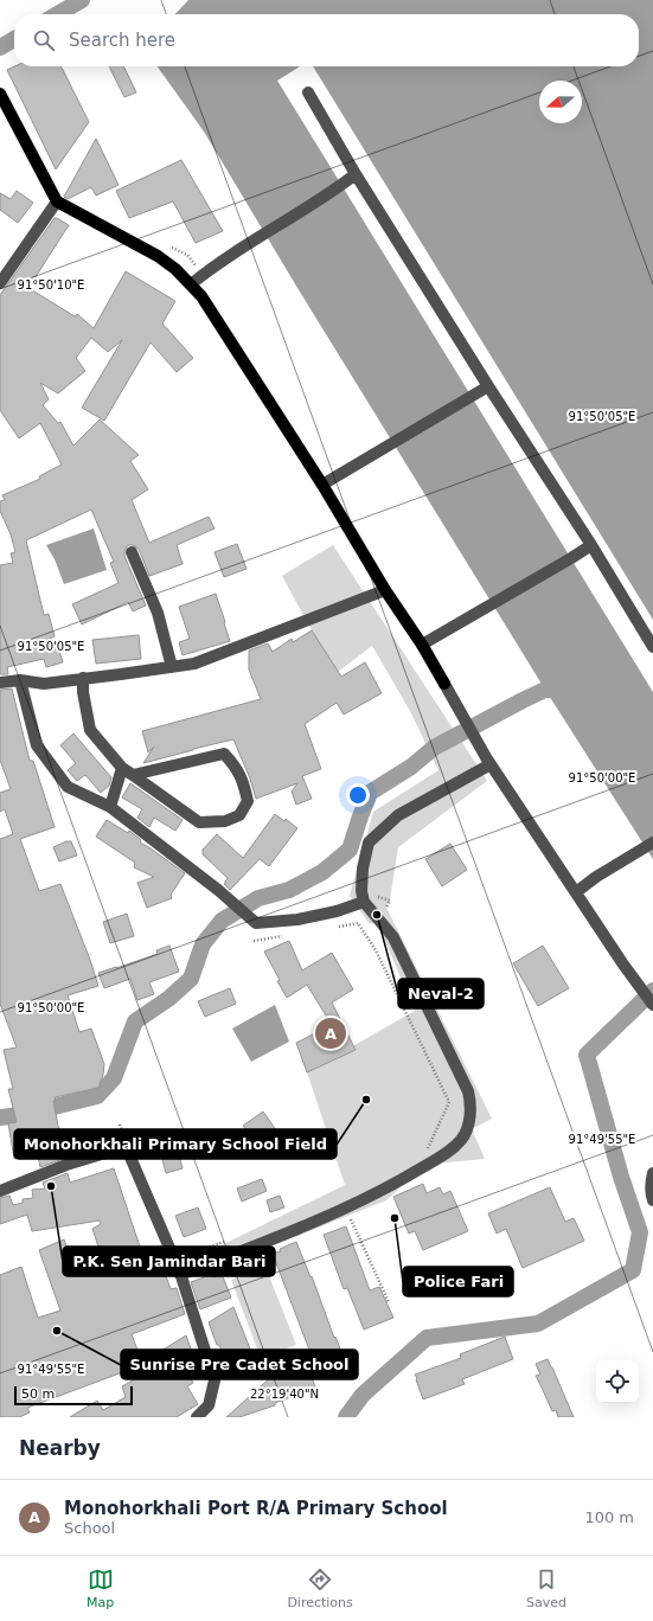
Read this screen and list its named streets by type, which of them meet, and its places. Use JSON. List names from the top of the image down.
{
  "places": [
    "Neval-2",
    "Monohorkhali Primary School Field",
    "P.K. Sen Jamindar Bari",
    "Police Fari",
    "Sunrise Pre Cadet School"
  ],
  "scale_bar": "50 m",
  "north": "left",
  "page": {
    "search": "Search here",
    "pins": "A",
    "scale": "50 m",
    "heading": "Nearby",
    "list": [
      {
        "mark": "A",
        "name": "Monohorkhali Port R/A Primary School",
        "note": "School",
        "value": "100 m"
      }
    ],
    "nav": ["Map", "Directions", "Saved"]
  },
  "coordinates": [
    "91°50'10\"E",
    "91°50'05\"E",
    "91°50'00\"E",
    "91°49'55\"E",
    "22°19'40\"N"
  ]
}
